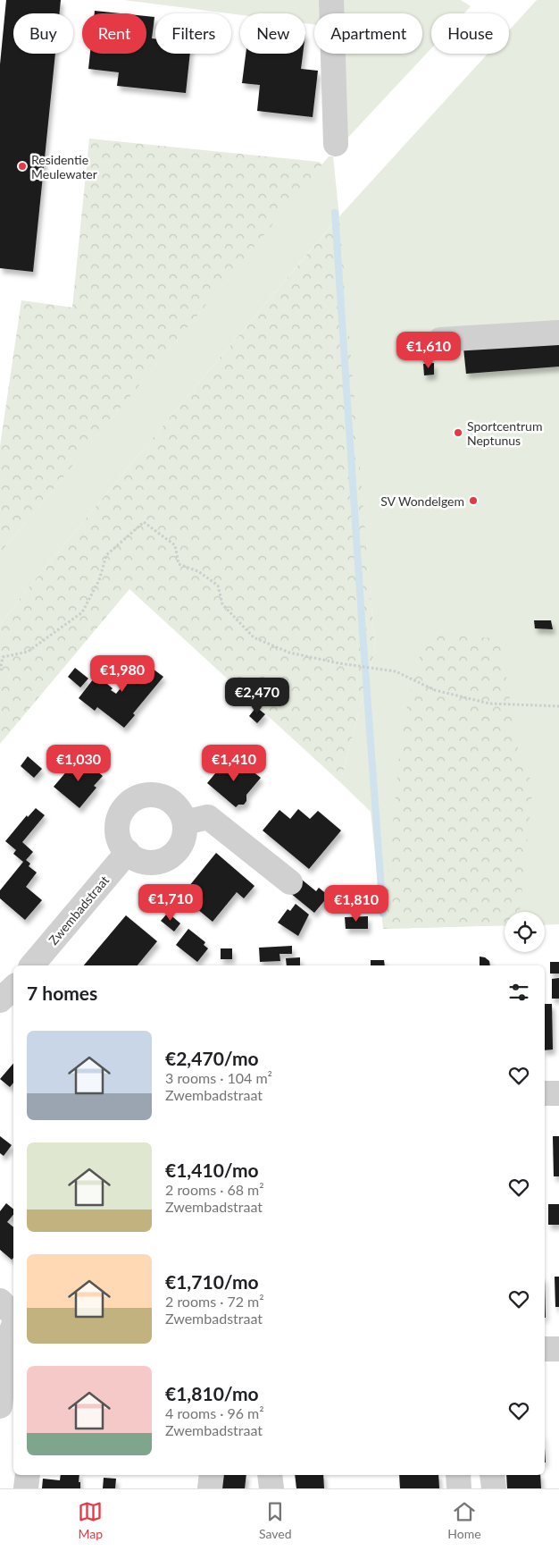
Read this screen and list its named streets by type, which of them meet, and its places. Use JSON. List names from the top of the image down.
{
  "streets": {
    "street": ["Zwembadstraat"]
  },
  "places": ["Residentie Meulewater", "Sportcentrum Neptunus", "SV Wondelgem"],
  "page": {
    "chip": [
      "Buy",
      "Rent",
      "Filters",
      "New",
      "Apartment",
      "House"
    ],
    "price": [
      "€1,610",
      "€1,980",
      "€2,470",
      "€1,030",
      "€1,410",
      "€1,710",
      "€1,810"
    ],
    "heading": "7 homes",
    "list": [
      {
        "name": "€2,470/mo",
        "note": "3 rooms · 104 m² · Zwembadstraat"
      },
      {
        "name": "€1,410/mo",
        "note": "2 rooms · 68 m² · Zwembadstraat"
      },
      {
        "name": "€1,710/mo",
        "note": "2 rooms · 72 m² · Zwembadstraat"
      },
      {
        "name": "€1,810/mo",
        "note": "4 rooms · 96 m² · Zwembadstraat"
      }
    ],
    "tabs": ["Map", "Saved", "Home"]
  }
}
